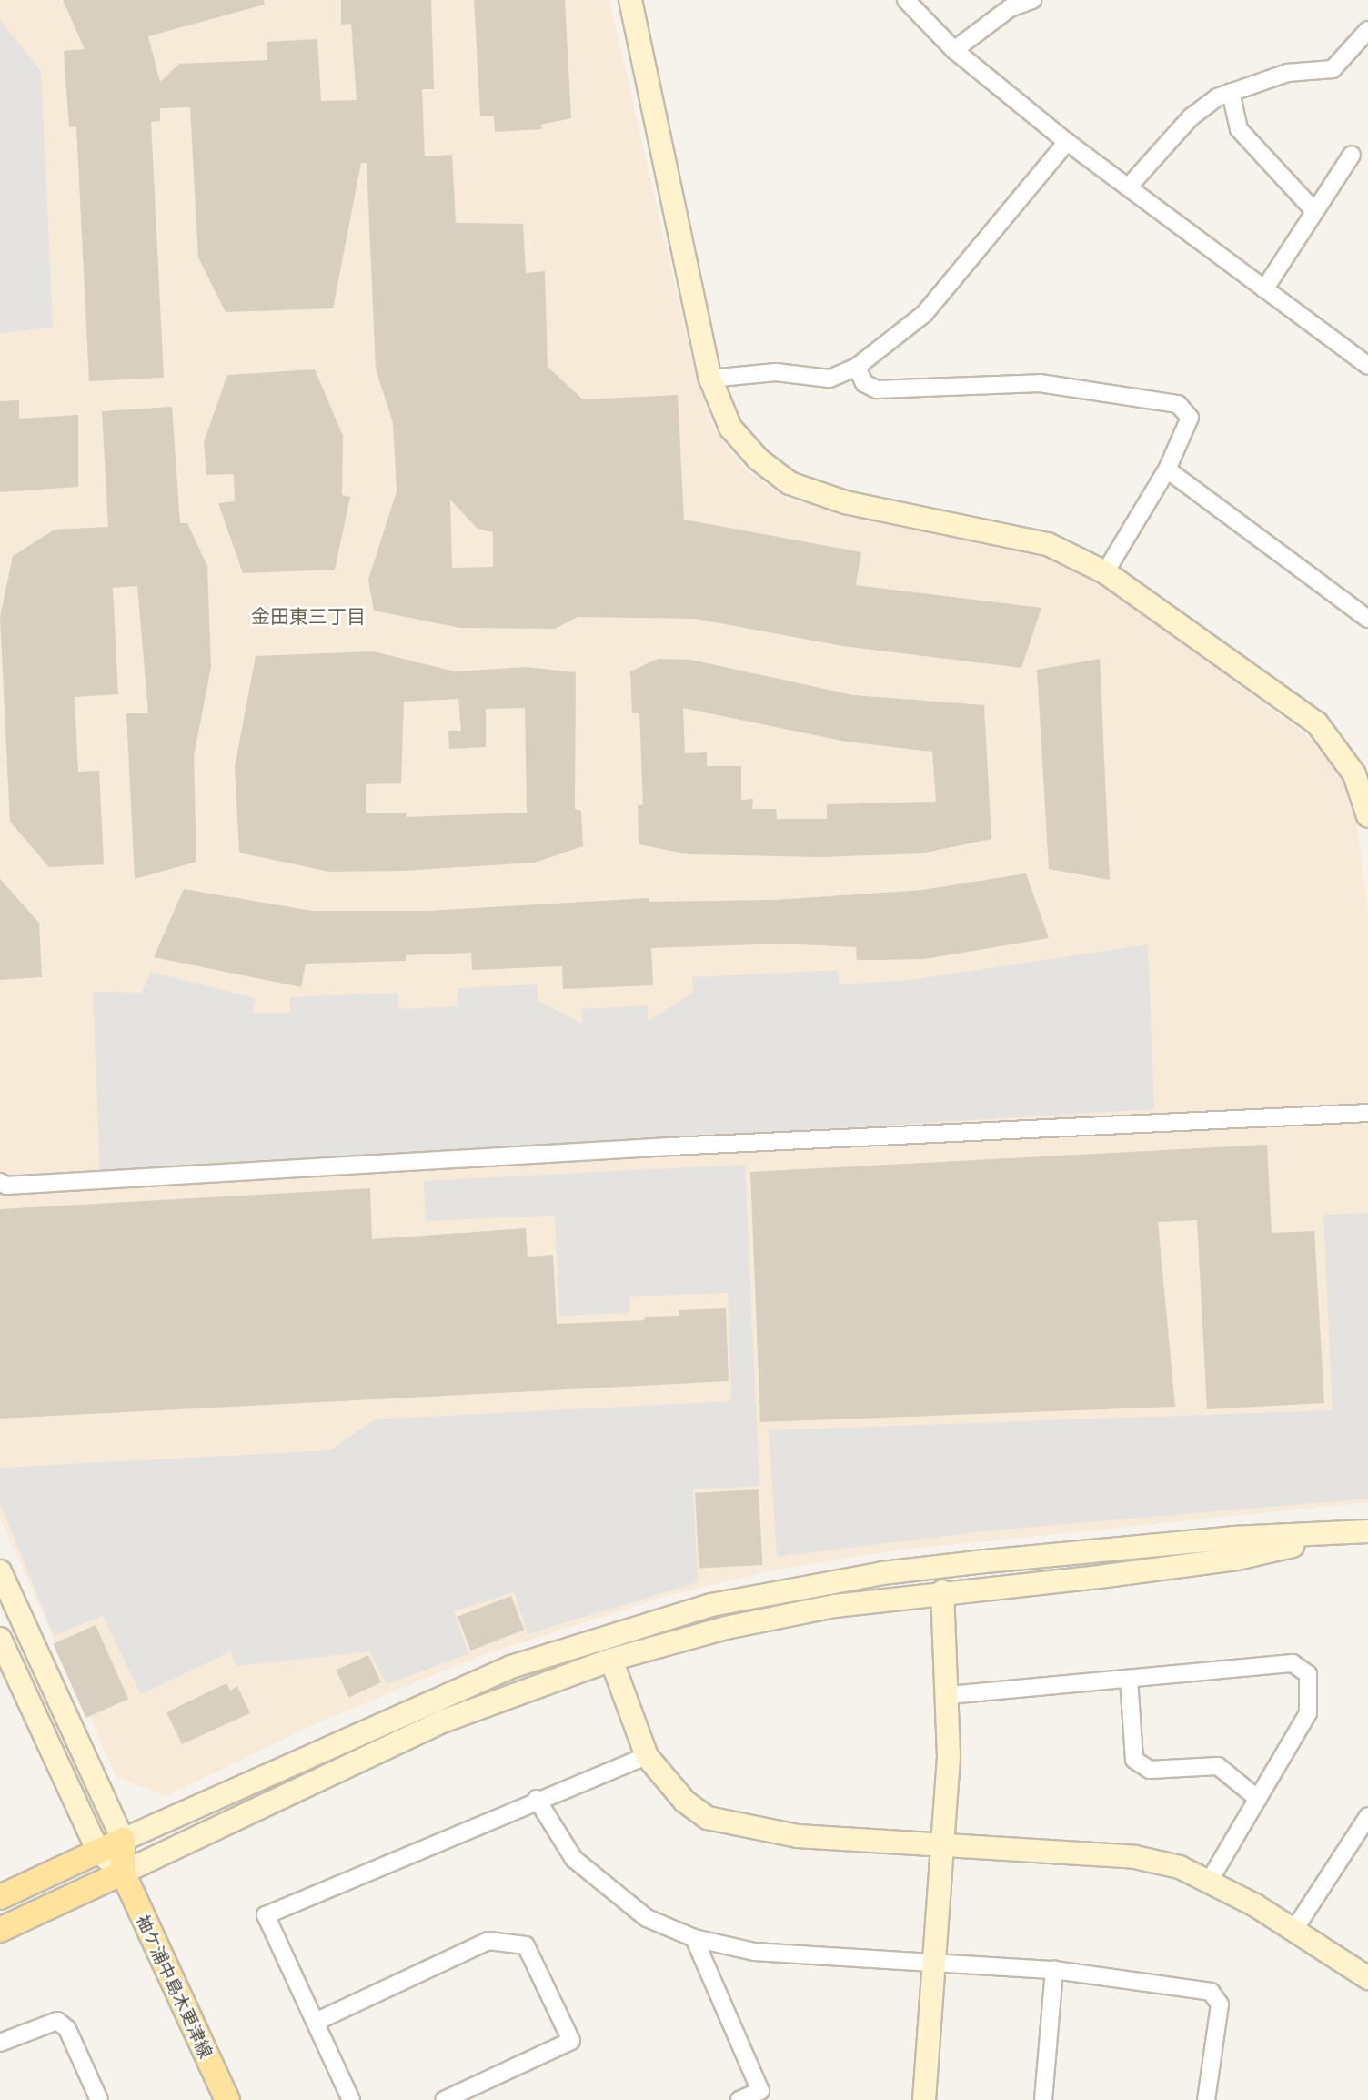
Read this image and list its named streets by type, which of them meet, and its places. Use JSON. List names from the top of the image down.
{
  "streets": {
    "main road": ["袖ケ浦中島木更津線"]
  },
  "districts": ["金田東三丁目"]
}
